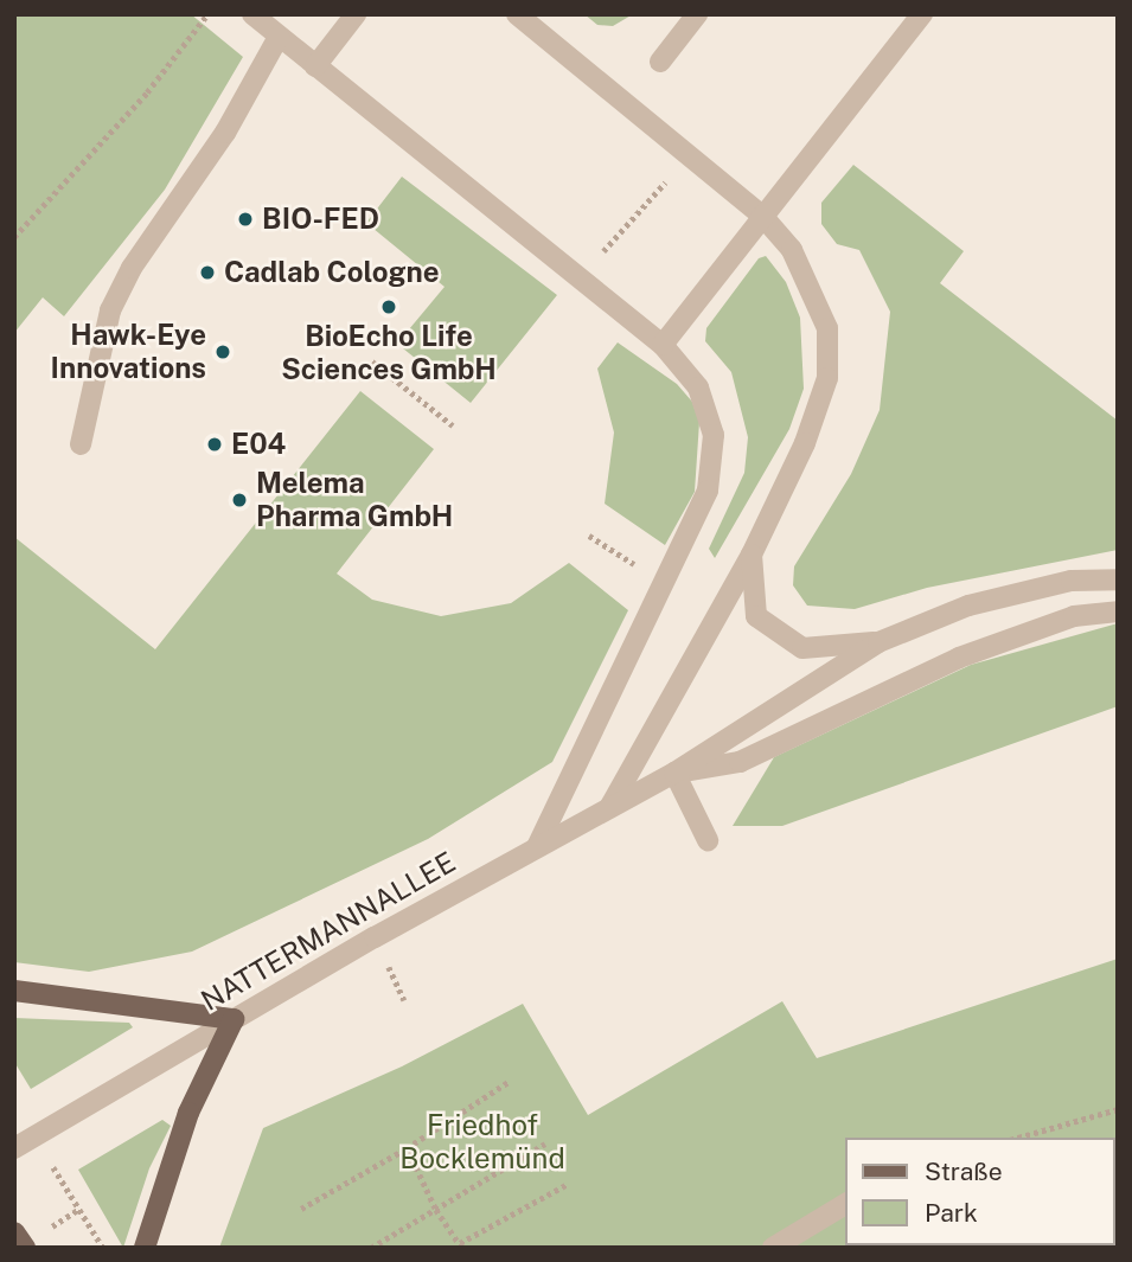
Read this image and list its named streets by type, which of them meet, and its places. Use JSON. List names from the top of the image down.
{
  "streets": {
    "street": ["NATTERMANNALLEE"]
  },
  "parks": ["Friedhof Bocklemünd"],
  "places": [
    "BIO-FED",
    "Cadlab Cologne",
    "BioEcho Life Sciences GmbH",
    "Hawk-Eye Innovations",
    "E04",
    "Melema Pharma GmbH"
  ],
  "legend": ["Straße", "Park"]
}
